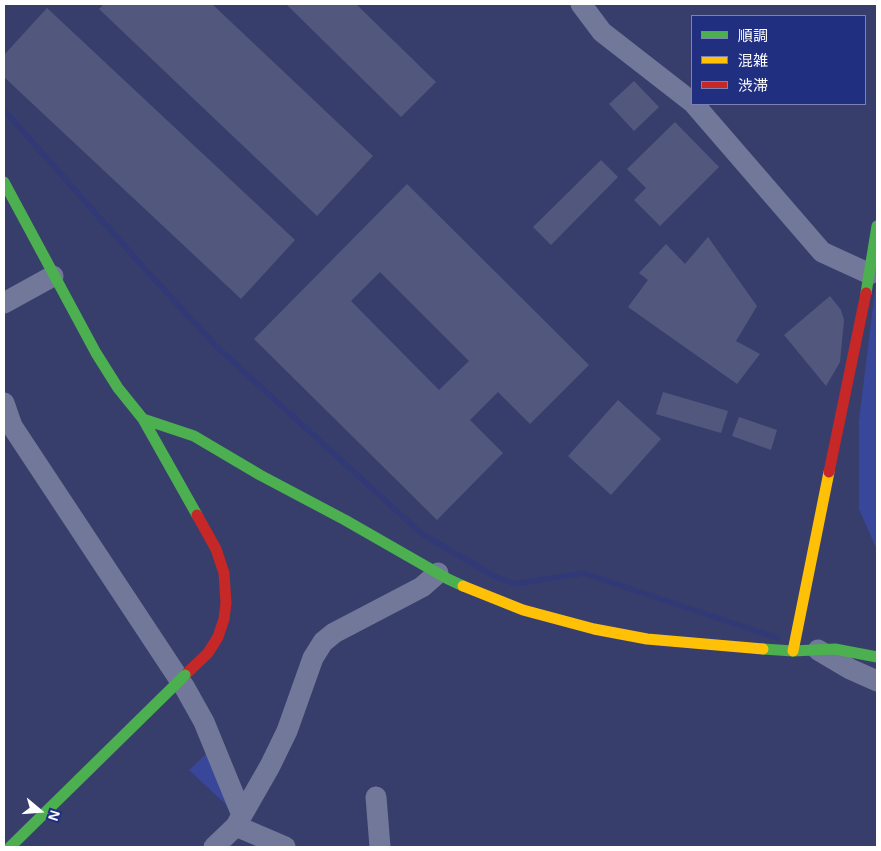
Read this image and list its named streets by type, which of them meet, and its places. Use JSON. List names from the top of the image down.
{
  "legend": ["順調", "混雑", "渋滞"],
  "north": "right"
}
